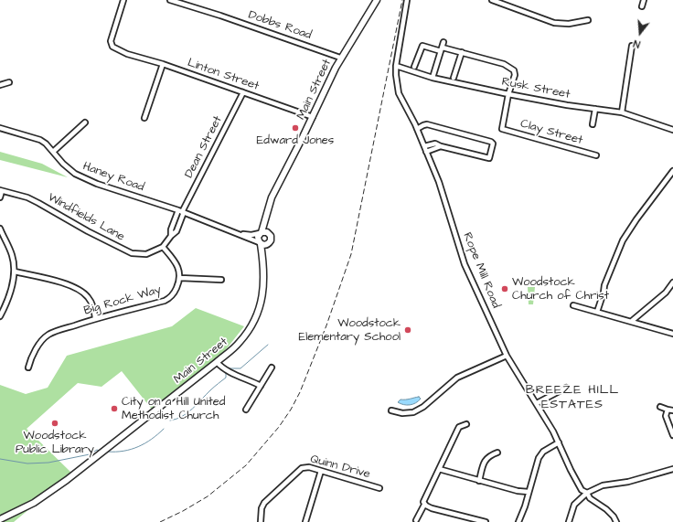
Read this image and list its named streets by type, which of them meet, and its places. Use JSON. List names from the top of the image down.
{
  "streets": {
    "main road": ["Main Street"],
    "street": [
      "Dobbs Road",
      "Linton Street",
      "Rusk Street",
      "Clay Street",
      "Dean Street",
      "Haney Road",
      "Windfields Lane",
      "Rope Mill Road",
      "Big Rock Way",
      "Quinn Drive"
    ]
  },
  "crossings": [
    ["Dobbs Road", "Main Street"],
    ["Linton Street", "Main Street"],
    ["Linton Street", "Dean Street"],
    ["Rusk Street", "Clay Street"],
    ["Rusk Street", "Rope Mill Road"],
    ["Main Street", "Haney Road"],
    ["Dean Street", "Haney Road"]
  ],
  "districts": ["BREEZE HILL ESTATES"],
  "places": [
    "Edward Jones",
    "Woodstock Church of Christ",
    "Woodstock Elementary School",
    "City on a Hill United Methodist Church",
    "Woodstock Public Library"
  ],
  "north": "bottom"
}
